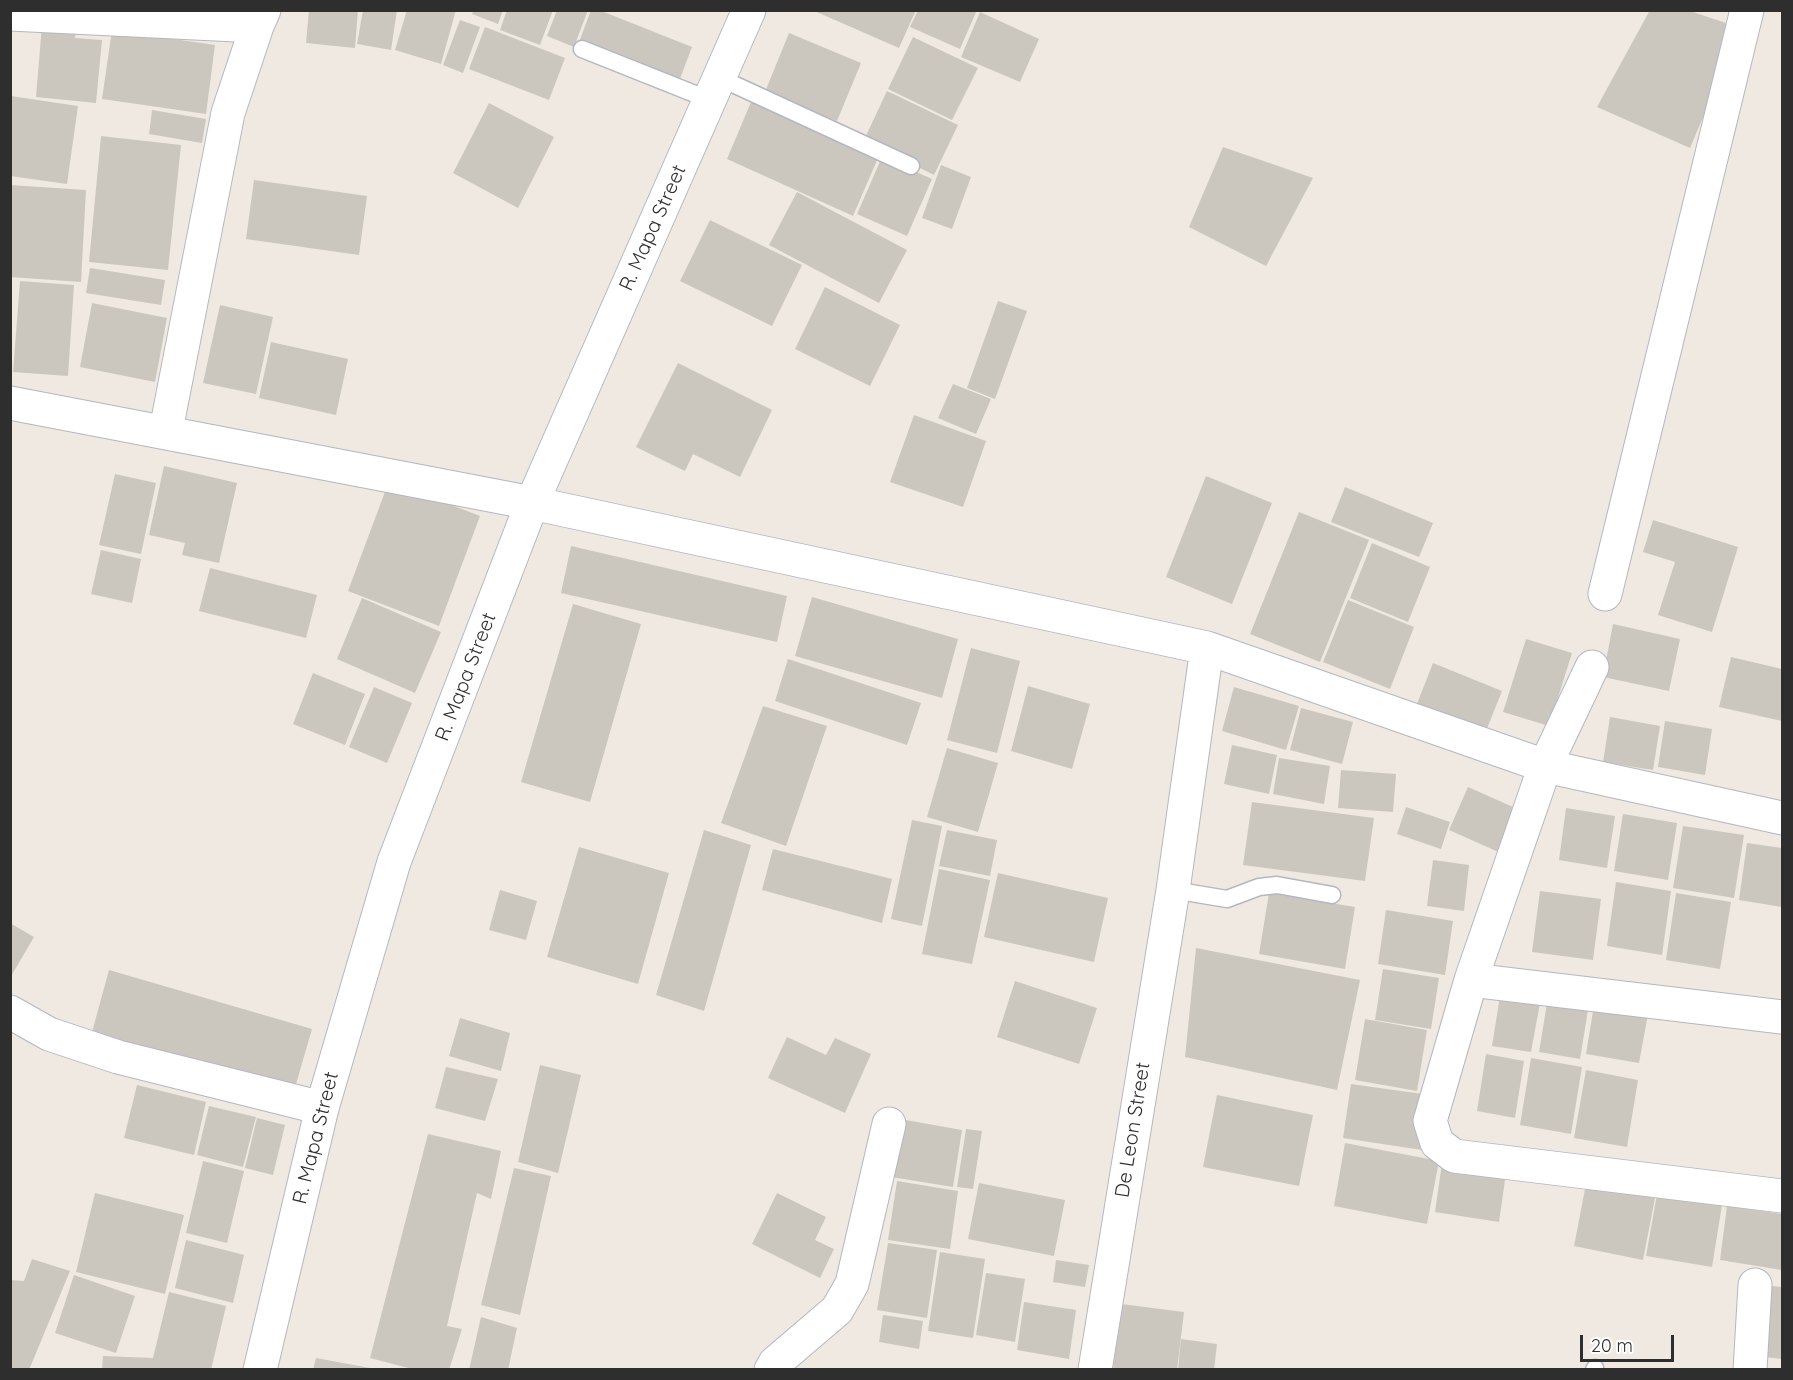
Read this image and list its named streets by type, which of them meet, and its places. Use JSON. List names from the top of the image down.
{
  "streets": {
    "street": ["R. Mapa Street", "De Leon Street"]
  },
  "scale_bar": "20 m"
}
